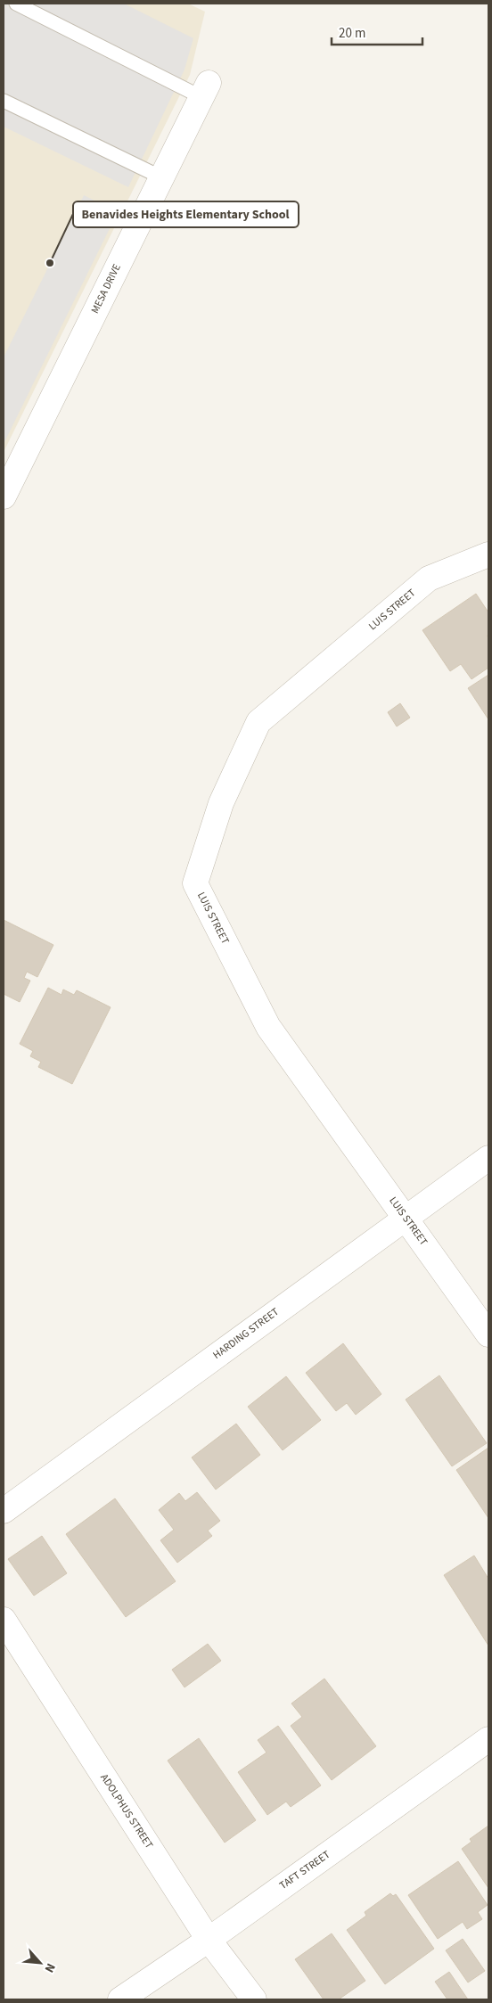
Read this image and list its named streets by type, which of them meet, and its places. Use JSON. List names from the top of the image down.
{
  "streets": {
    "street": [
      "MESA DRIVE",
      "LUIS STREET",
      "HARDING STREET",
      "ADOLPHUS STREET",
      "TAFT STREET"
    ]
  },
  "crossings": [
    ["LUIS STREET", "HARDING STREET"],
    ["ADOLPHUS STREET", "TAFT STREET"]
  ],
  "places": ["Benavides Heights Elementary School"],
  "scale_bar": "20 m",
  "north": "bottom right"
}
